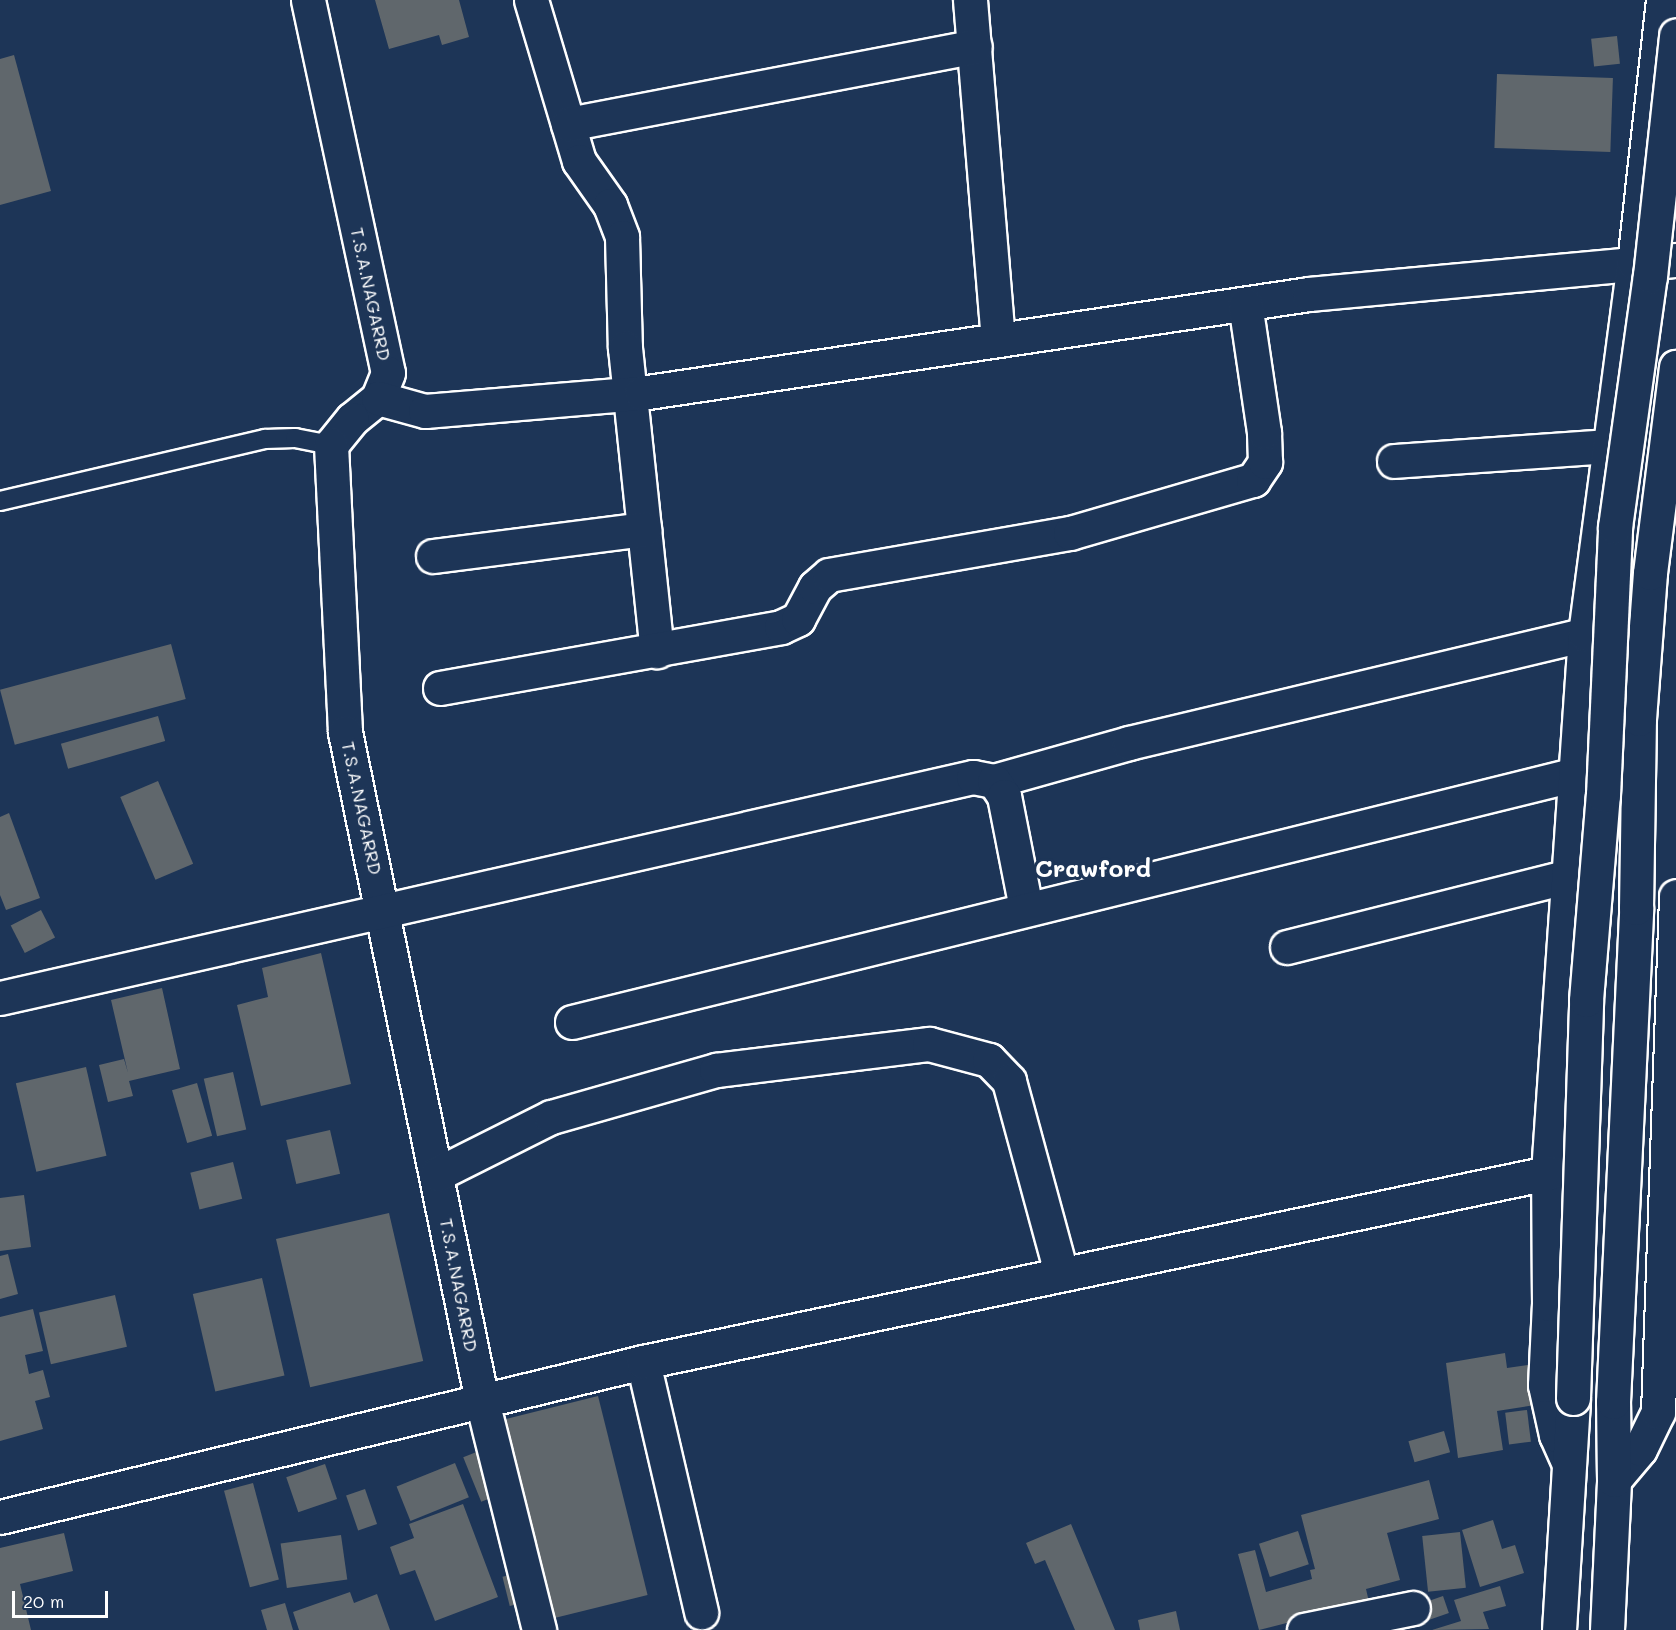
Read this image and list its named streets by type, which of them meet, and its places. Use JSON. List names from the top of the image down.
{
  "streets": {
    "street": ["T.S.A.NAGARRD"]
  },
  "districts": ["Crawford"],
  "scale_bar": "20 m"
}
